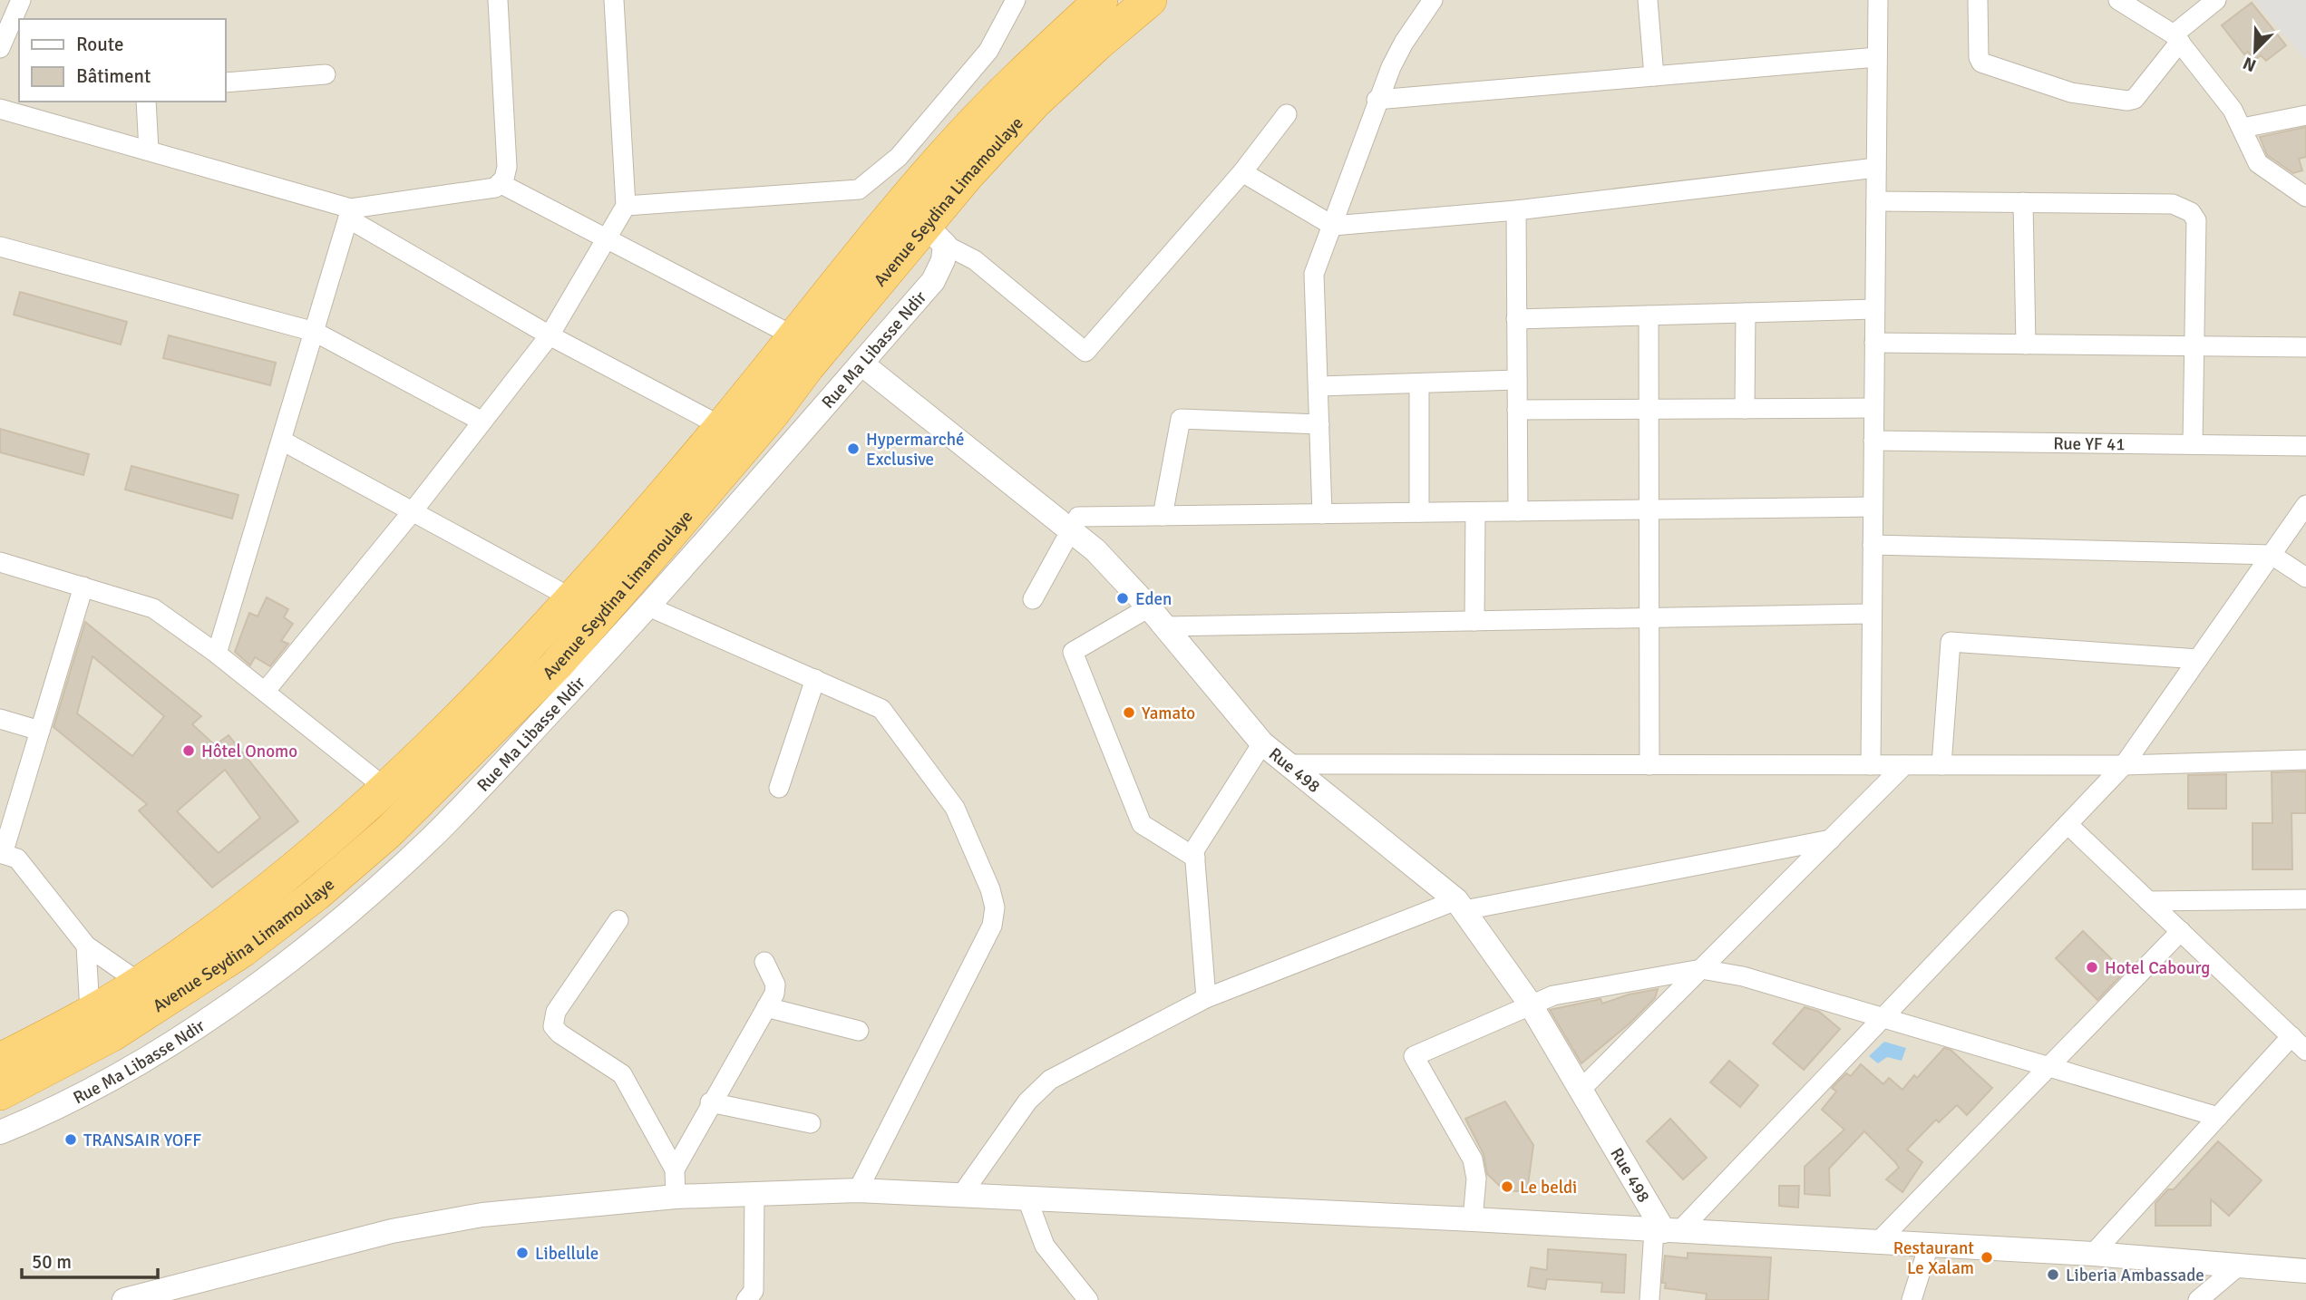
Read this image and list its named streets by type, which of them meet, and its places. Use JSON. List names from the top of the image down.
{
  "streets": {
    "highway": ["Avenue Seydina Limamoulaye"],
    "street": ["Rue Ma Libasse Ndir", "Rue YF 41", "Rue 498"]
  },
  "crossings": [
    ["Avenue Seydina Limamoulaye", "Rue Ma Libasse Ndir"],
    ["Rue Ma Libasse Ndir", "Rue 498"]
  ],
  "places": [
    "Hypermarché Exclusive",
    "Eden",
    "Yamato",
    "Hôtel Onomo",
    "Hotel Cabourg",
    "TRANSAIR YOFF",
    "Le beldi",
    "Libellule",
    "Restaurant Le Xalam",
    "Liberia Ambassade"
  ],
  "legend": ["Route", "Bâtiment"],
  "scale_bar": "50 m",
  "north": "bottom left"
}
